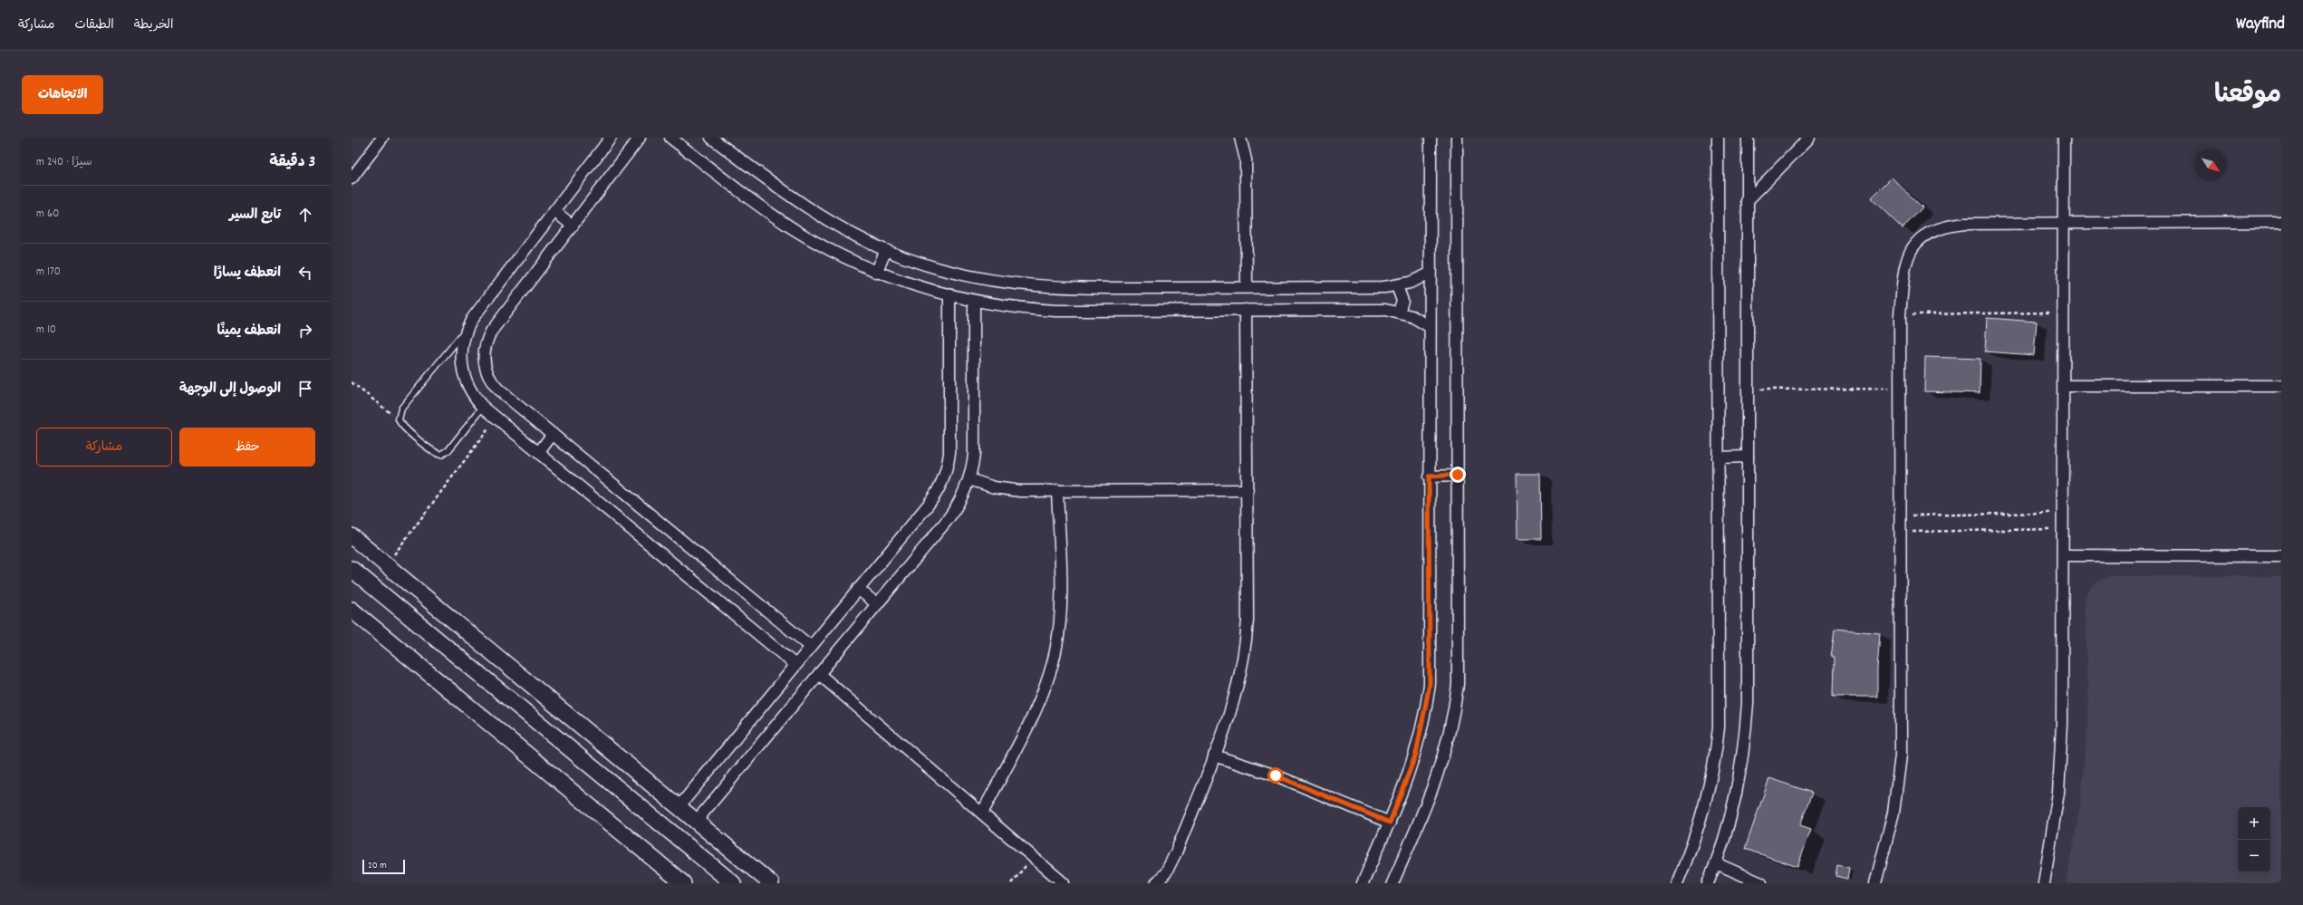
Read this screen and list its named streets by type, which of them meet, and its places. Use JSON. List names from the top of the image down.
{
  "scale_bar": "20 m",
  "north": "bottom right",
  "page": {
    "header": "Wayfind",
    "nav": ["الخريطة", "الطبقات", "مشاركة"],
    "title": "موقعنا",
    "buttons": [
      "الاتجاهات",
      ["حفظ", "مشاركة"]
    ],
    "heading": ["3 دقيقة", "سيرًا · 240 m"],
    "list": [
      ["تابع السير", "60 m"],
      ["انعطف يسارًا", "170 m"],
      ["انعطف يمينًا", "10 m"],
      "الوصول إلى الوجهة"
    ],
    "map_buttons": ["+", "−"],
    "scale": "20 m"
  }
}
